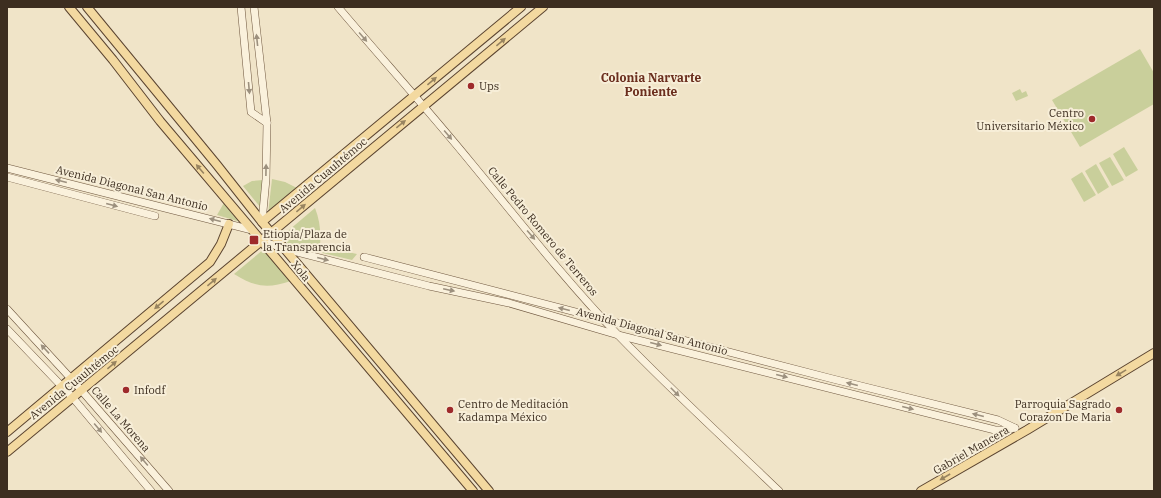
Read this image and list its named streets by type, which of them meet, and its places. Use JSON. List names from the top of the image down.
{
  "streets": {
    "main road": ["Avenida Cuauhtémoc", "Xola", "Gabriel Mancera"],
    "street": ["Avenida Diagonal San Antonio", "Calle Pedro Romero de Terreros", "Calle La Morena"]
  },
  "crossings": [
    ["Avenida Cuauhtémoc", "Avenida Diagonal San Antonio"],
    ["Avenida Cuauhtémoc", "Calle Pedro Romero de Terreros"],
    ["Avenida Cuauhtémoc", "Xola"],
    ["Avenida Cuauhtémoc", "Calle La Morena"],
    ["Avenida Diagonal San Antonio", "Calle Pedro Romero de Terreros"],
    ["Avenida Diagonal San Antonio", "Xola"],
    ["Avenida Diagonal San Antonio", "Gabriel Mancera"]
  ],
  "one_way": ["Calle Pedro Romero de Terreros", "Gabriel Mancera"],
  "districts": ["Colonia Narvarte Poniente"],
  "places": {
    "other": [
      "Ups",
      "Centro Universitario México",
      "Infodf",
      "Centro de Meditación Kadampa México",
      "Parroquia Sagrado Corazon De Maria"
    ],
    "transit": ["Etiopía/Plaza de la Transparencia"]
  }
}
